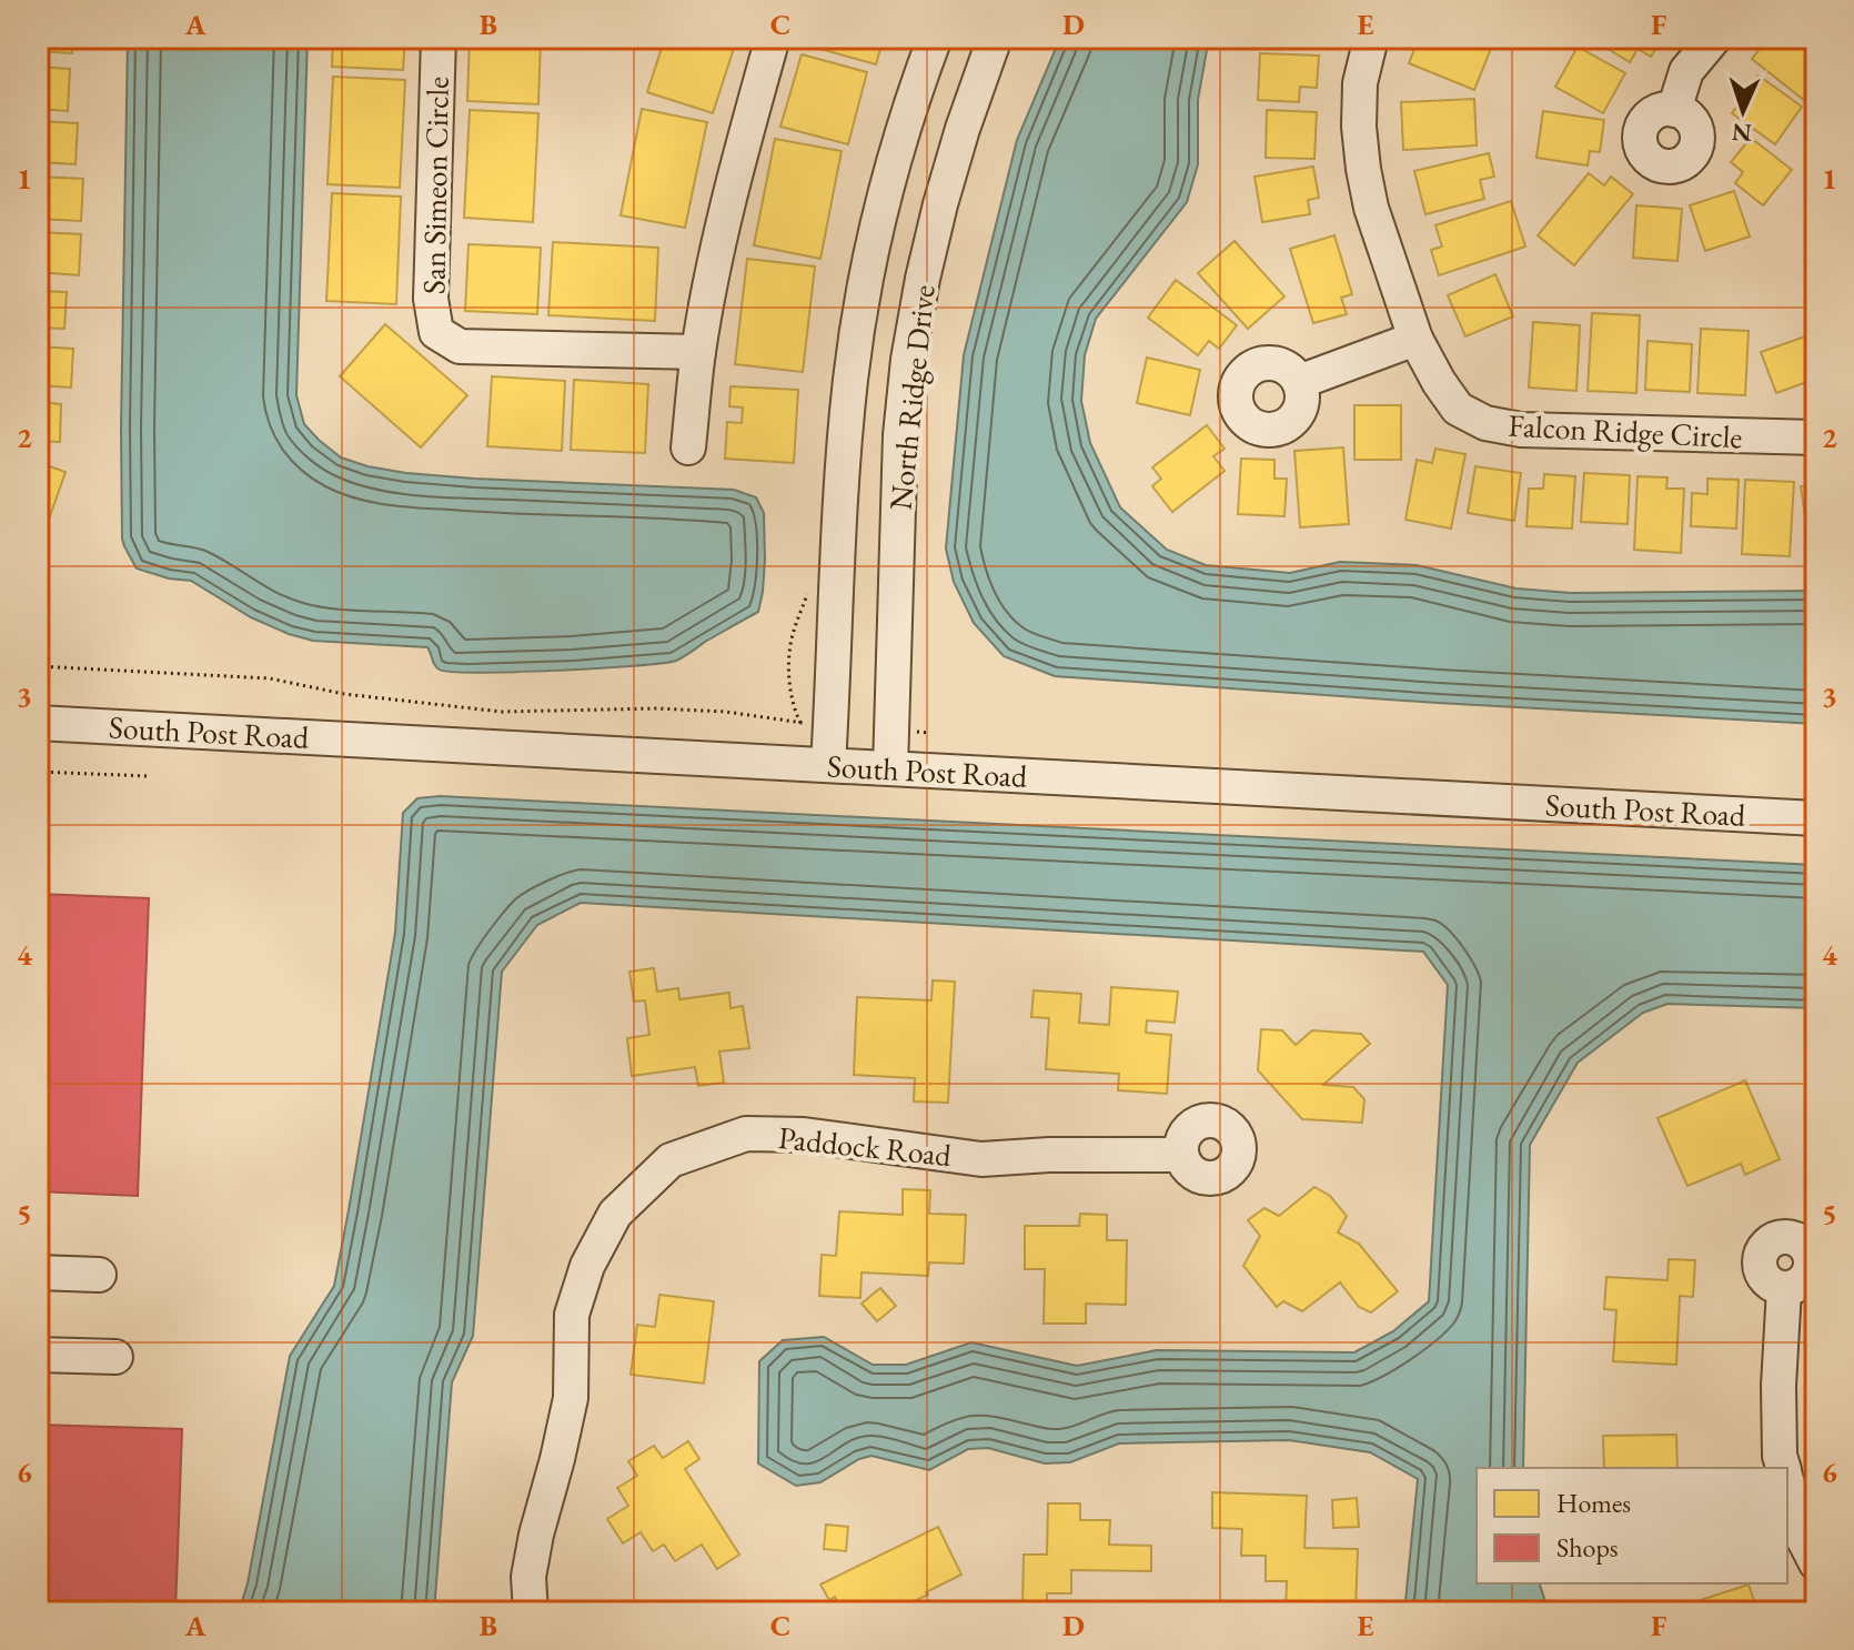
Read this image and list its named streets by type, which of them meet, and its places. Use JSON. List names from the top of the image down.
{
  "streets": {
    "street": [
      "San Simeon Circle",
      "North Ridge Drive",
      "Falcon Ridge Circle",
      "South Post Road",
      "Paddock Road"
    ]
  },
  "crossings": [
    ["North Ridge Drive", "South Post Road"]
  ],
  "legend": ["Homes", "Shops"],
  "north": "bottom",
  "grid": {
    "columns": [
      "A",
      "B",
      "C",
      "D",
      "E",
      "F"
    ],
    "rows": [
      "1",
      "2",
      "3",
      "4",
      "5",
      "6"
    ]
  }
}
